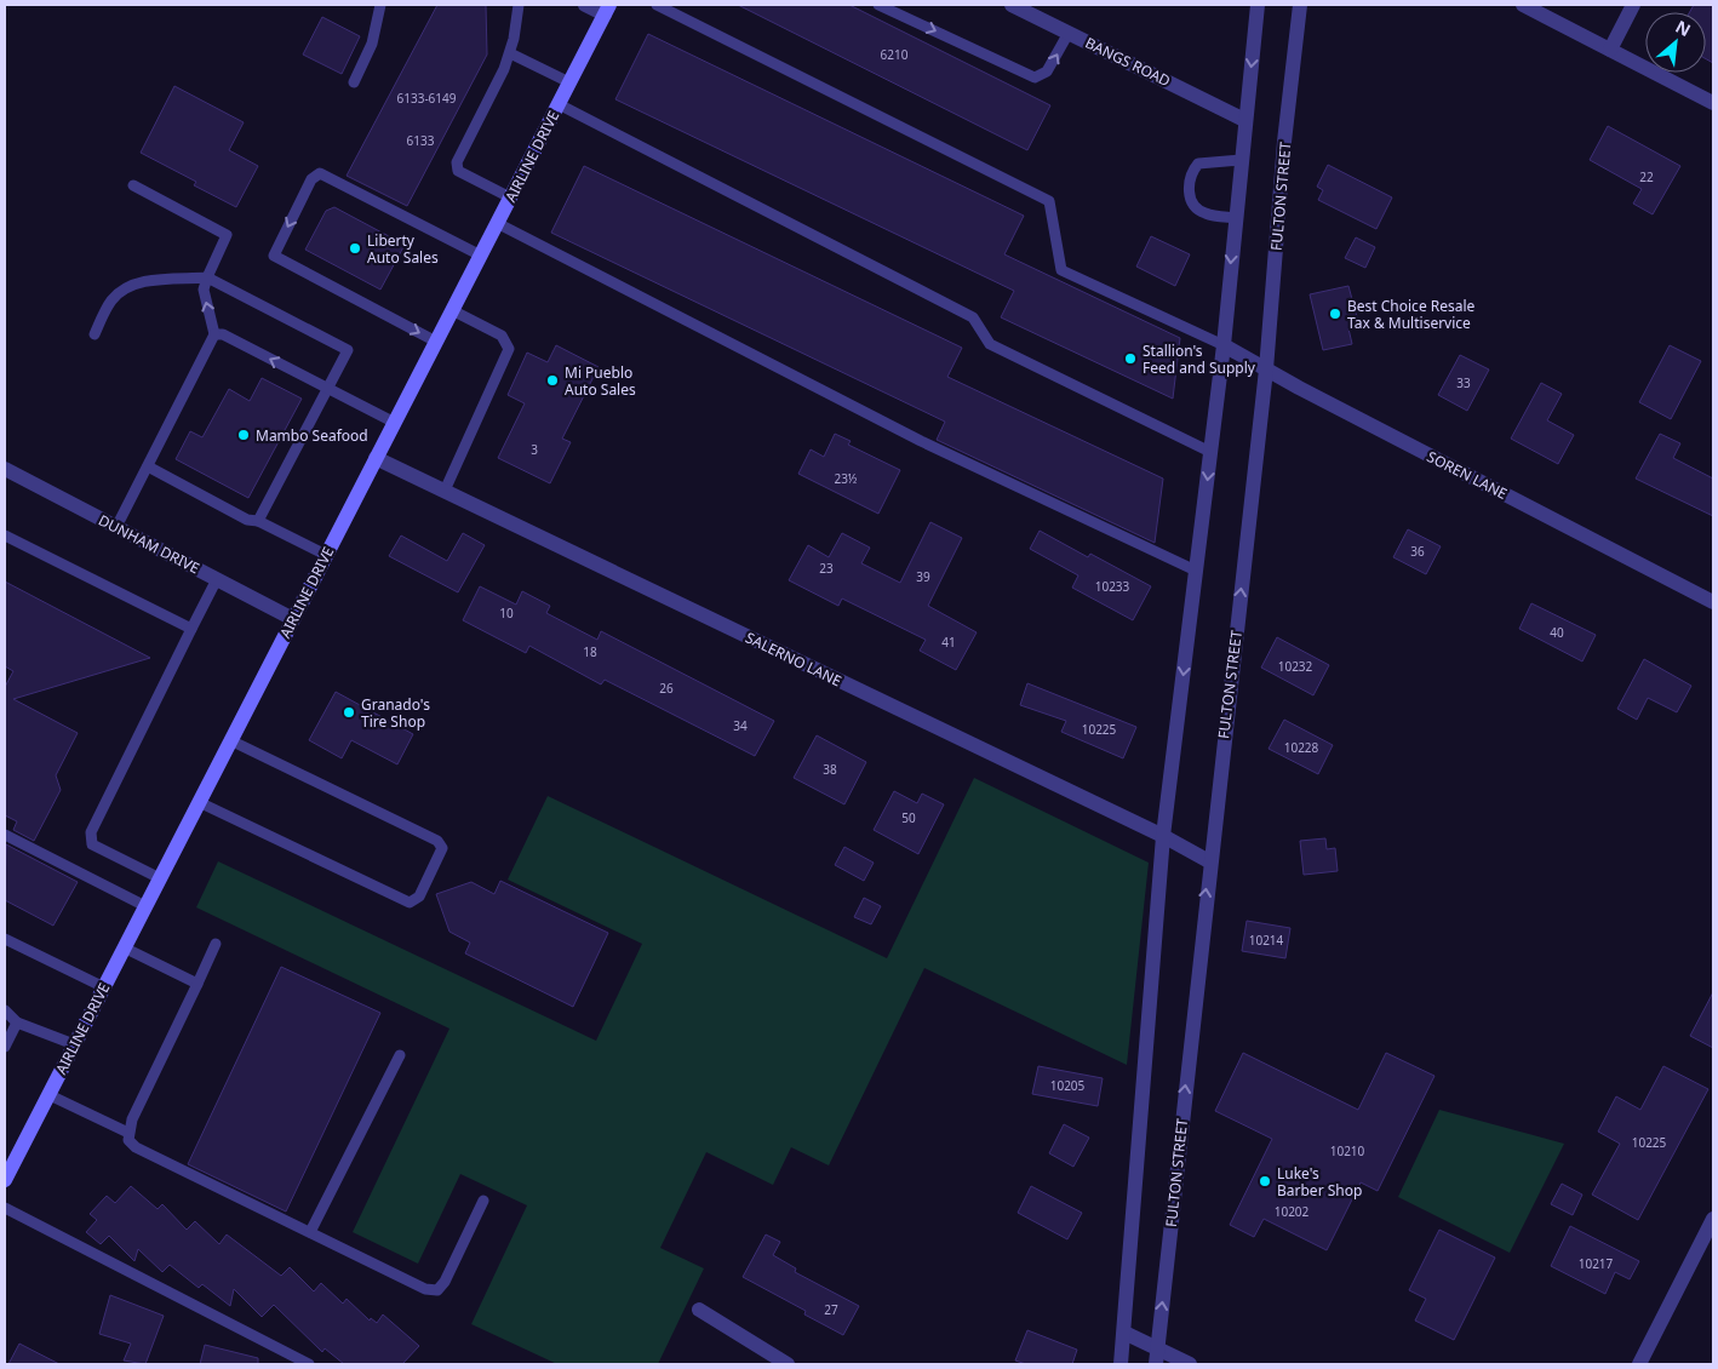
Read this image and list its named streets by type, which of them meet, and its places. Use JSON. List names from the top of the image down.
{
  "streets": {
    "main road": ["AIRLINE DRIVE"],
    "street": [
      "BANGS ROAD",
      "FULTON STREET",
      "SOREN LANE",
      "DUNHAM DRIVE",
      "SALERNO LANE"
    ]
  },
  "crossings": [
    ["AIRLINE DRIVE", "DUNHAM DRIVE"],
    ["AIRLINE DRIVE", "SALERNO LANE"],
    ["FULTON STREET", "SOREN LANE"],
    ["FULTON STREET", "SALERNO LANE"]
  ],
  "places": [
    "Liberty Auto Sales",
    "Best Choice Resale Tax & Multiservice",
    "Stallion's Feed and Supply",
    "Mi Pueblo Auto Sales",
    "Mambo Seafood",
    "Granado's Tire Shop",
    "Luke's Barber Shop"
  ],
  "house_numbers": [
    "6210",
    "6133-6149",
    "6133",
    "22",
    "33",
    "3",
    "23½",
    "36",
    "23",
    "39",
    "10233",
    "10",
    "40",
    "41",
    "18",
    "10232",
    "26",
    "34",
    "10225",
    "10228",
    "38",
    "50",
    "10214",
    "10205",
    "10225",
    "10210",
    "10202",
    "10217",
    "27"
  ],
  "north": "top right"
}
